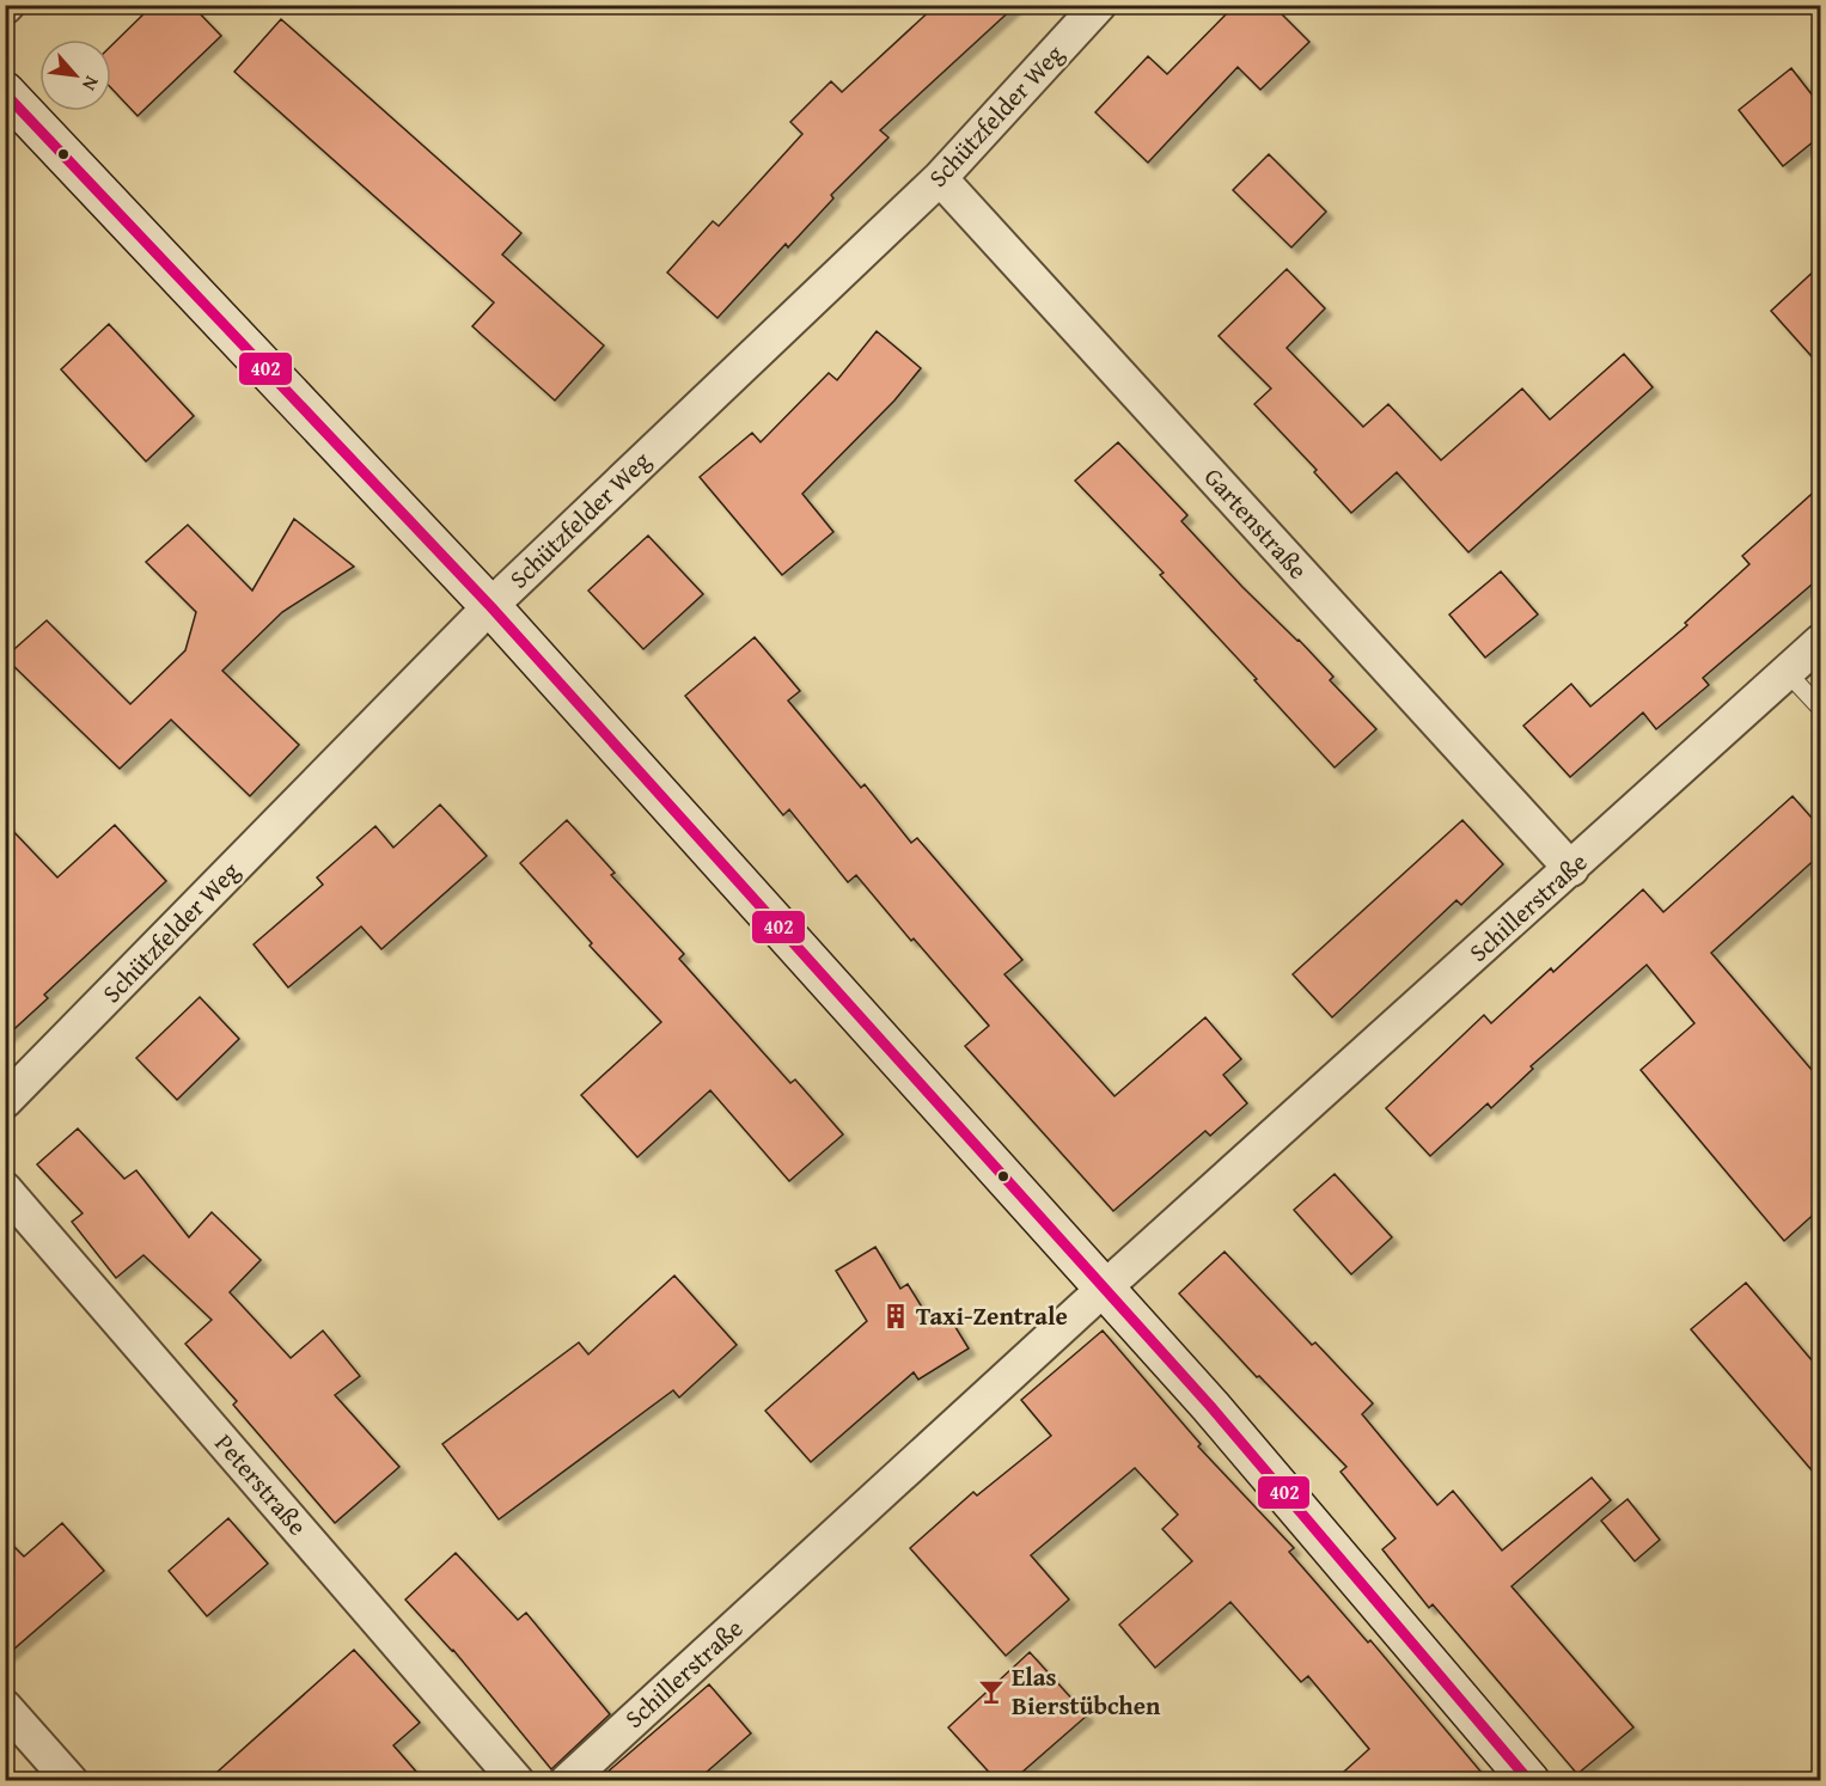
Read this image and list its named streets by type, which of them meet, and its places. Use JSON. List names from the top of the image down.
{
  "streets": {
    "street": [
      "Schützfelder Weg",
      "Gartenstraße",
      "Schillerstraße",
      "Peterstraße"
    ]
  },
  "crossings": [
    ["Schützfelder Weg", "Gartenstraße"],
    ["Gartenstraße", "Schillerstraße"]
  ],
  "places": {
    "building": ["Taxi-Zentrale"],
    "bar": ["Elas Bierstübchen"]
  },
  "lines": ["transit line 402"],
  "north": "bottom right"
}
